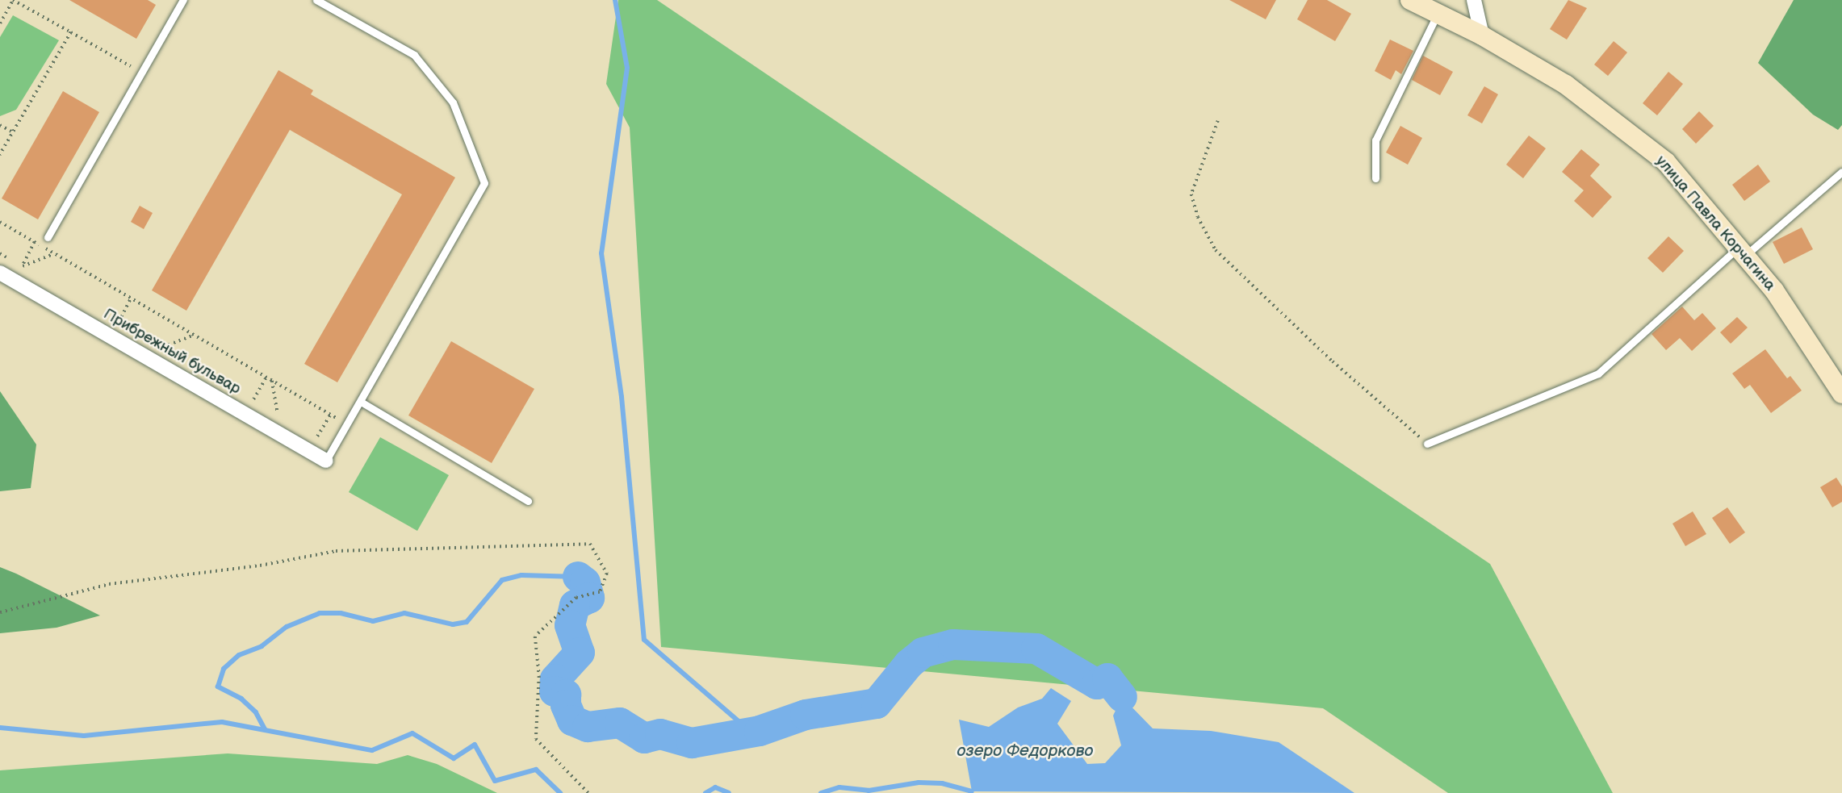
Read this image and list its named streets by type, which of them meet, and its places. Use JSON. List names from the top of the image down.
{
  "streets": {
    "main road": ["улица Павла Корчагина"],
    "street": ["Прибрежный бульвар"]
  },
  "water": ["озеро Федорково"]
}
